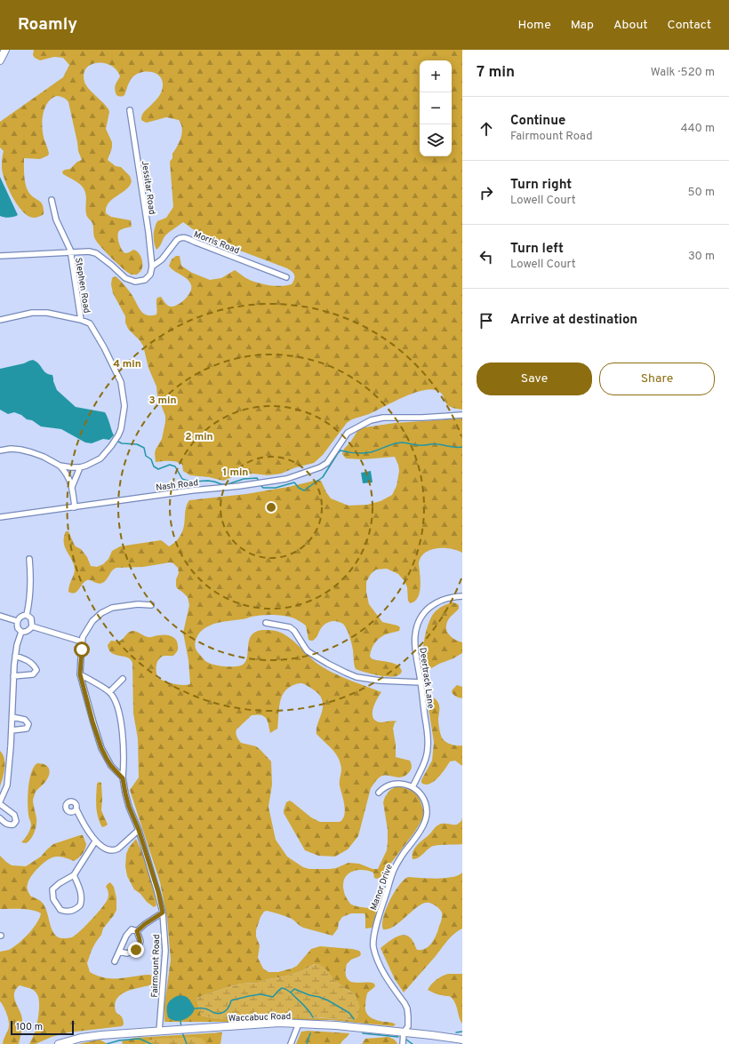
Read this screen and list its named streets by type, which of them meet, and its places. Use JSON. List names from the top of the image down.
{
  "streets": {
    "main road": ["Waccabuc Road"],
    "street": [
      "Jessitar Road",
      "Morris Road",
      "Stephen Road",
      "Nash Road",
      "Deertrack Lane",
      "Manor Drive",
      "Fairmount Road"
    ]
  },
  "crossings": [
    ["Jessitar Road", "Morris Road"],
    ["Morris Road", "Stephen Road"],
    ["Deertrack Lane", "Manor Drive"],
    ["Manor Drive", "Waccabuc Road"],
    ["Fairmount Road", "Waccabuc Road"]
  ],
  "scale_bar": "100 m",
  "page": {
    "header": "Roamly",
    "nav": [
      "Home",
      "Map",
      "About",
      "Contact"
    ],
    "heading": ["7 min", "Walk · 520 m"],
    "map_buttons": ["+", "−"],
    "list": [
      ["Continue", "Fairmount Road", "440 m"],
      ["Turn right", "Lowell Court", "50 m"],
      ["Turn left", "Lowell Court", "30 m"],
      "Arrive at destination"
    ],
    "buttons": ["Save", "Share"],
    "scale": "100 m"
  },
  "rings": [
    "4 min",
    "3 min",
    "2 min",
    "1 min"
  ]
}
